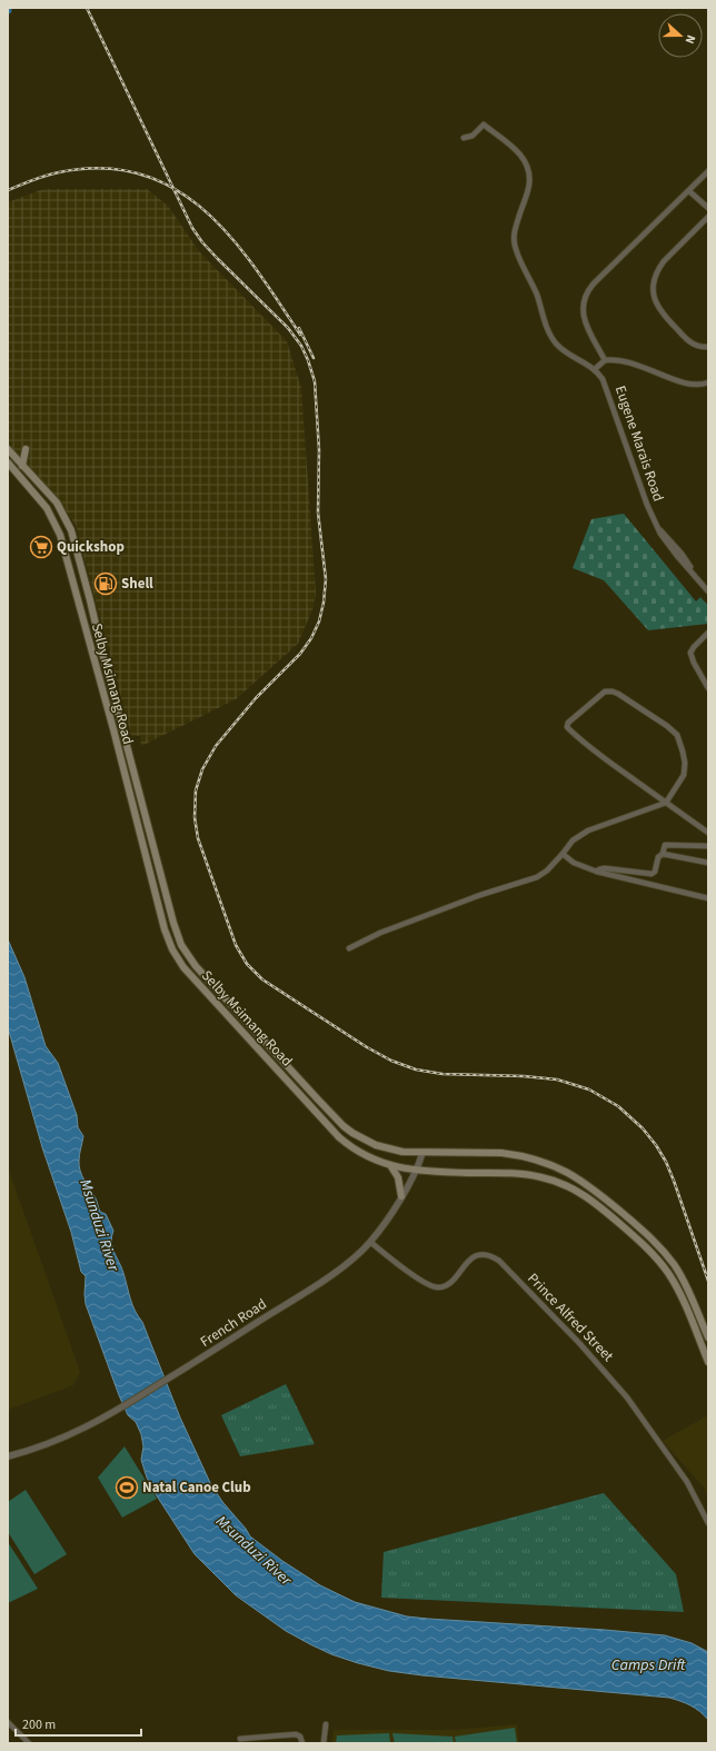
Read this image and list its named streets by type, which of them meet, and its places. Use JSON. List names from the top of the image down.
{
  "streets": {
    "main road": ["Selby Msimang Road"],
    "street": ["Eugene Marais Road", "Prince Alfred Street", "French Road"]
  },
  "crossings": [
    ["Selby Msimang Road", "French Road"],
    ["Prince Alfred Street", "French Road"]
  ],
  "water": ["Msunduzi River", "Camps Drift"],
  "places": {
    "supermarket": ["Quickshop"],
    "fuel station": ["Shell"],
    "sports": ["Natal Canoe Club"]
  },
  "scale_bar": "200 m",
  "north": "right"
}
